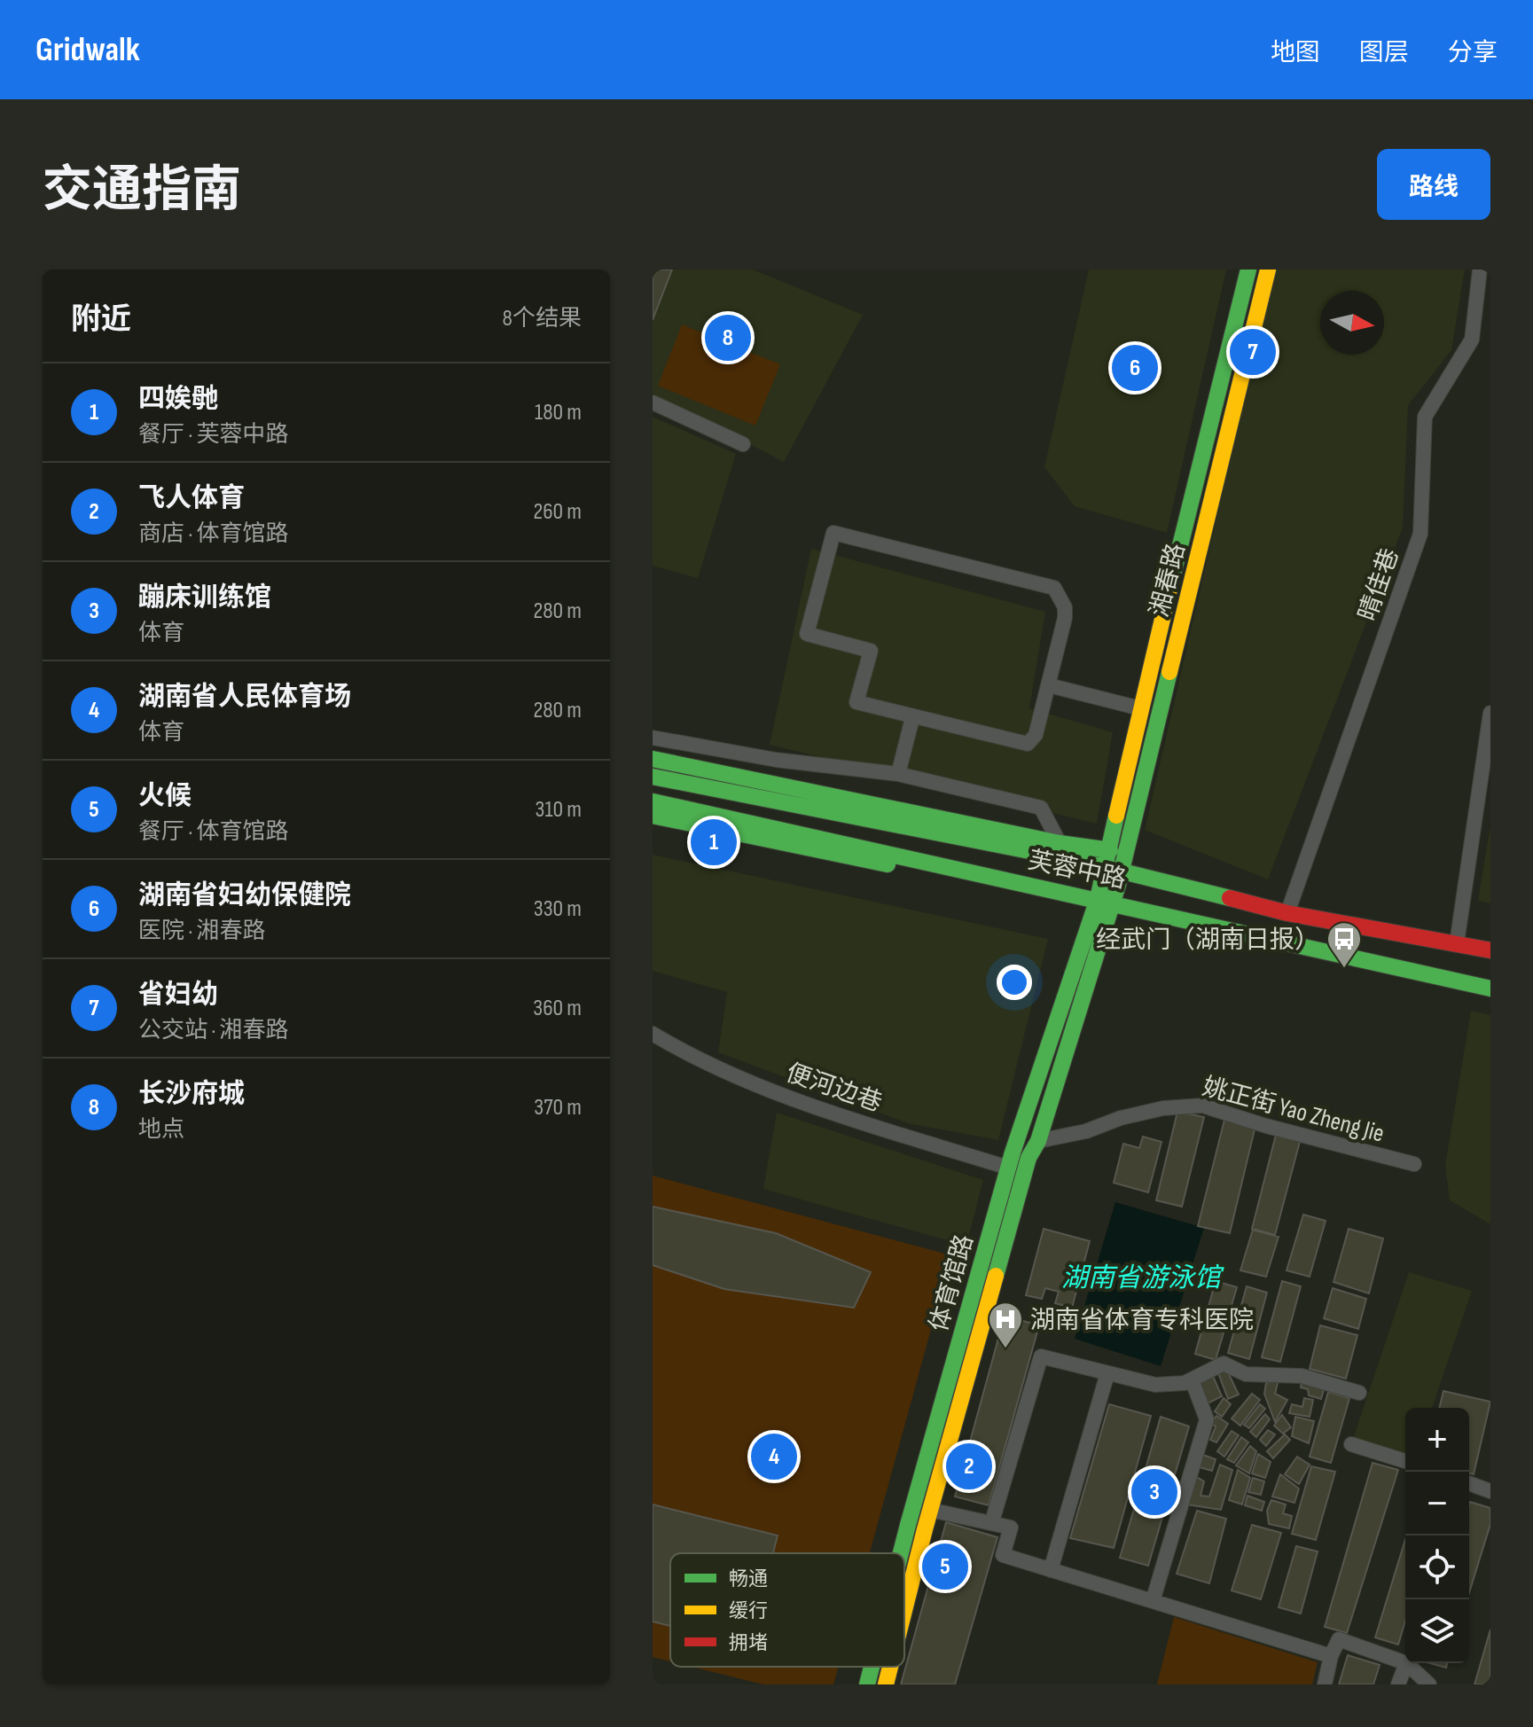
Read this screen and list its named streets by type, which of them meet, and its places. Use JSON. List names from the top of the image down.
{
  "streets": {
    "street": [
      "湘春路",
      "晴佳巷",
      "芙蓉中路",
      "便河边巷",
      "姚正街 Yao Zheng Jie",
      "体育馆路"
    ]
  },
  "crossings": [
    ["湘春路", "芙蓉中路"],
    ["湘春路", "体育馆路"],
    ["晴佳巷", "芙蓉中路"],
    ["芙蓉中路", "体育馆路"],
    ["便河边巷", "体育馆路"],
    ["姚正街 Yao Zheng Jie", "体育馆路"]
  ],
  "water": ["湖南省游泳馆"],
  "places": {
    "bus stop": ["经武门（湖南日报）"],
    "hospital": ["湖南省体育专科医院"]
  },
  "legend": ["畅通", "缓行", "拥堵"],
  "north": "right",
  "page": {
    "header": "Gridwalk",
    "nav": ["地图", "图层", "分享"],
    "title": "交通指南",
    "buttons": "路线",
    "heading": ["附近", "8个结果"],
    "pins": [
      "8",
      "7",
      "6",
      "1",
      "4",
      "2",
      "3",
      "5"
    ],
    "list": [
      {
        "mark": "1",
        "name": "四娭毑",
        "note": "餐厅 · 芙蓉中路",
        "value": "180 m"
      },
      {
        "mark": "2",
        "name": "飞人体育",
        "note": "商店 · 体育馆路",
        "value": "260 m"
      },
      {
        "mark": "3",
        "name": "蹦床训练馆",
        "note": "体育",
        "value": "280 m"
      },
      {
        "mark": "4",
        "name": "湖南省人民体育场",
        "note": "体育",
        "value": "280 m"
      },
      {
        "mark": "5",
        "name": "火候",
        "note": "餐厅 · 体育馆路",
        "value": "310 m"
      },
      {
        "mark": "6",
        "name": "湖南省妇幼保健院",
        "note": "医院 · 湘春路",
        "value": "330 m"
      },
      {
        "mark": "7",
        "name": "省妇幼",
        "note": "公交站 · 湘春路",
        "value": "360 m"
      },
      {
        "mark": "8",
        "name": "长沙府城",
        "note": "地点",
        "value": "370 m"
      }
    ],
    "map_buttons": ["+", "−"]
  }
}
